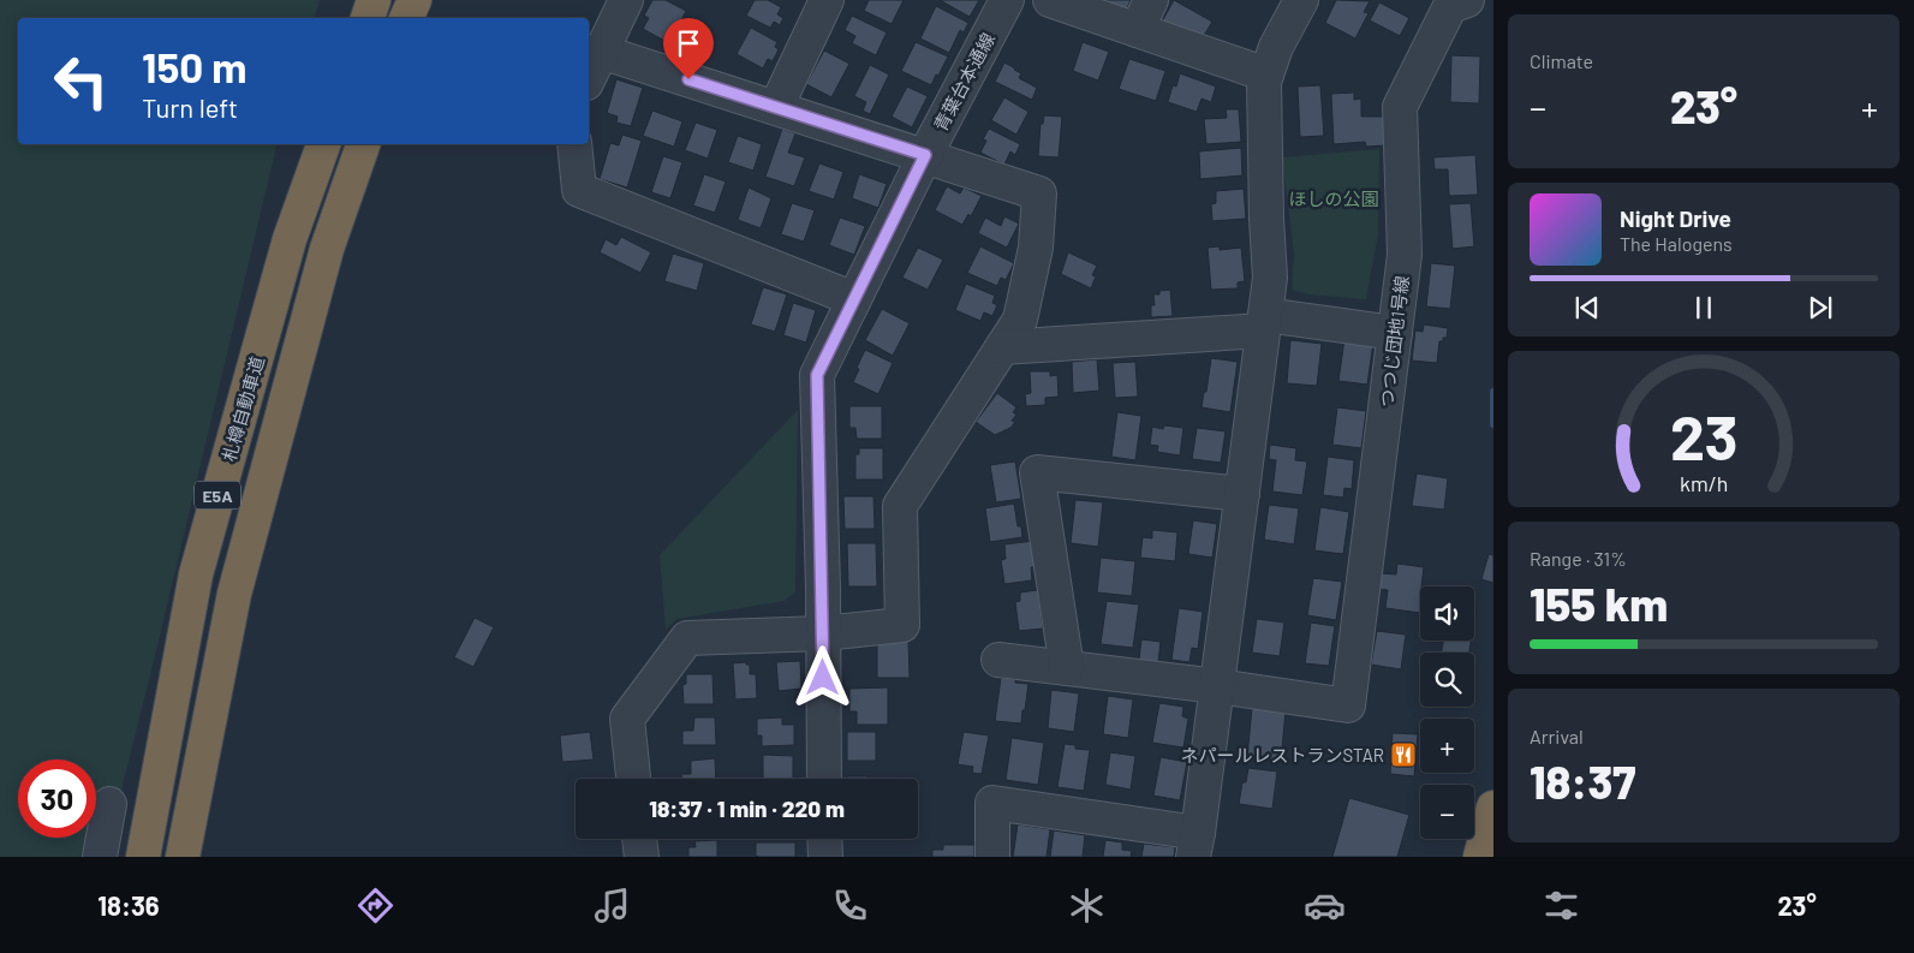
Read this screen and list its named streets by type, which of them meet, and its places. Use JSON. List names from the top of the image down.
{
  "streets": {
    "highway": ["札樽自動車道", "E5A"],
    "street": ["青葉台本通線", "つつじ団地1号線"]
  },
  "parks": ["ほしの公園"],
  "places": {
    "restaurant": ["ネパールレストランSTAR"]
  },
  "page": {
    "tile": [
      "Climate",
      ["Range · 31%", "155 km"],
      ["Arrival", "18:37"]
    ],
    "turn": ["150 m", "Turn left"],
    "heat": ["−", "23°", "+"],
    "song": ["Night Drive", "The Halogens"],
    "map_buttons": ["+", "−"],
    "limit": "30",
    "trip": "18:37 · 1 min · 220 m",
    "tabs": ["18:36", "23°"],
    "gauge": ["23", "km/h"]
  }
}
